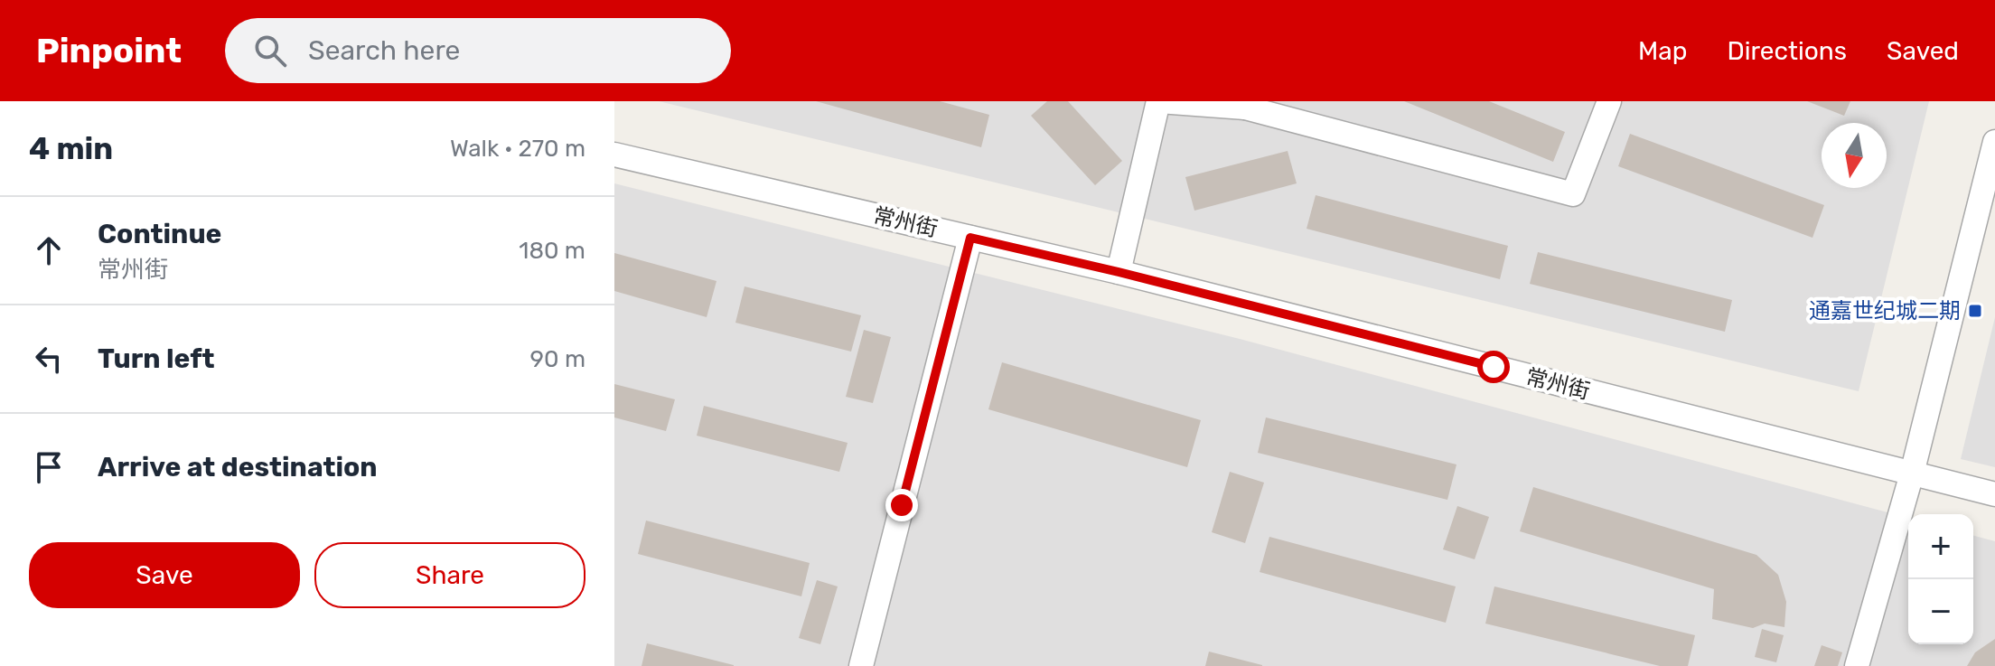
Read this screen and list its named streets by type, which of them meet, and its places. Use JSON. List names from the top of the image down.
{
  "streets": {
    "street": ["常州街"]
  },
  "places": {
    "transit": ["通嘉世纪城二期"]
  },
  "north": "bottom",
  "page": {
    "header": "Pinpoint",
    "search": "Search here",
    "nav": ["Map", "Directions", "Saved"],
    "heading": ["4 min", "Walk · 270 m"],
    "list": [
      ["Continue", "常州街", "180 m"],
      ["Turn left", "90 m"],
      "Arrive at destination"
    ],
    "map_buttons": ["+", "−"],
    "buttons": ["Save", "Share"]
  }
}
